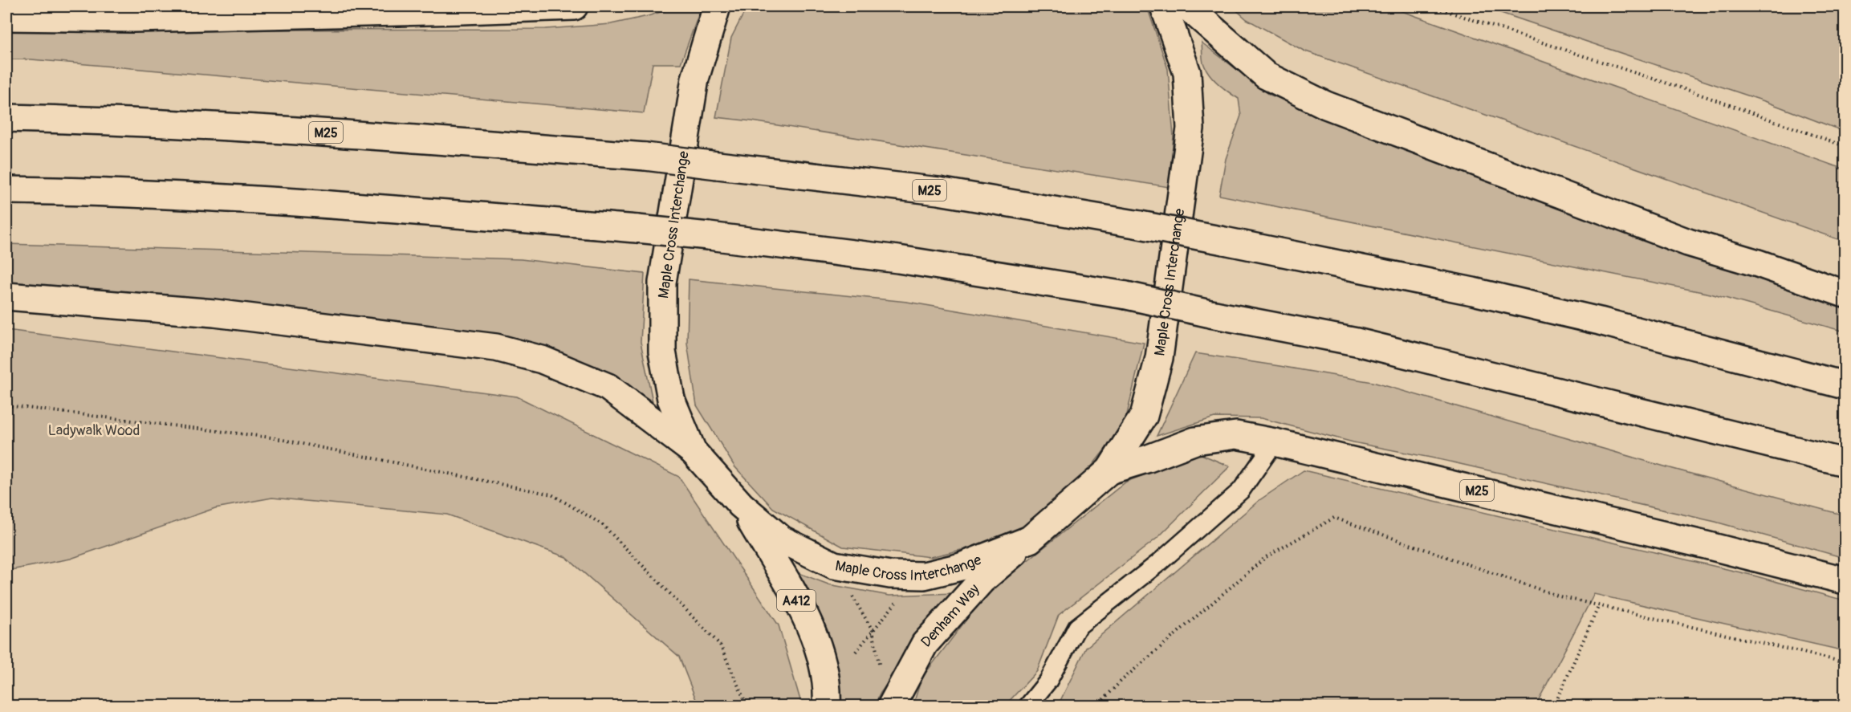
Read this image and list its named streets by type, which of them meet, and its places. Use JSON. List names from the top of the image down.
{
  "streets": {
    "main road": [
      "M25",
      "Maple Cross Interchange",
      "A412",
      "Denham Way"
    ]
  },
  "crossings": [
    ["M25", "Maple Cross Interchange"],
    ["Maple Cross Interchange", "A412"],
    ["Maple Cross Interchange", "Denham Way"]
  ],
  "parks": ["Ladywalk Wood"]
}
